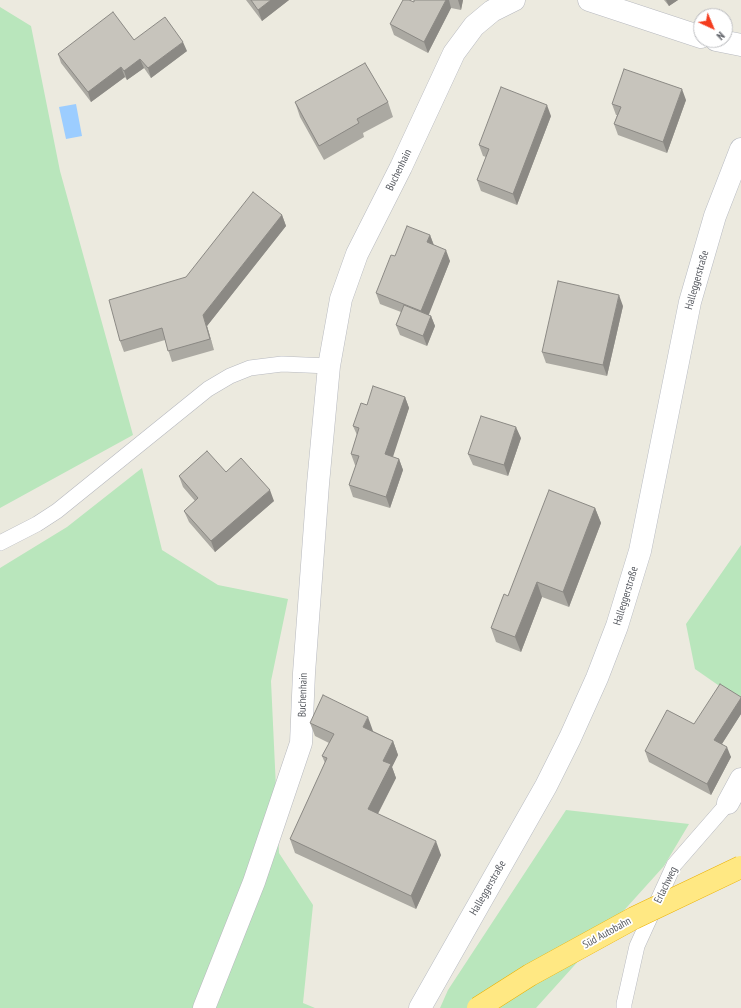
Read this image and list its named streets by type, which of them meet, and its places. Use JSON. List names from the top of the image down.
{
  "streets": {
    "highway": ["Süd Autobahn"],
    "street": ["Buchenhain", "Halleggerstraße", "Erlachweg"]
  },
  "north": "bottom right"
}
